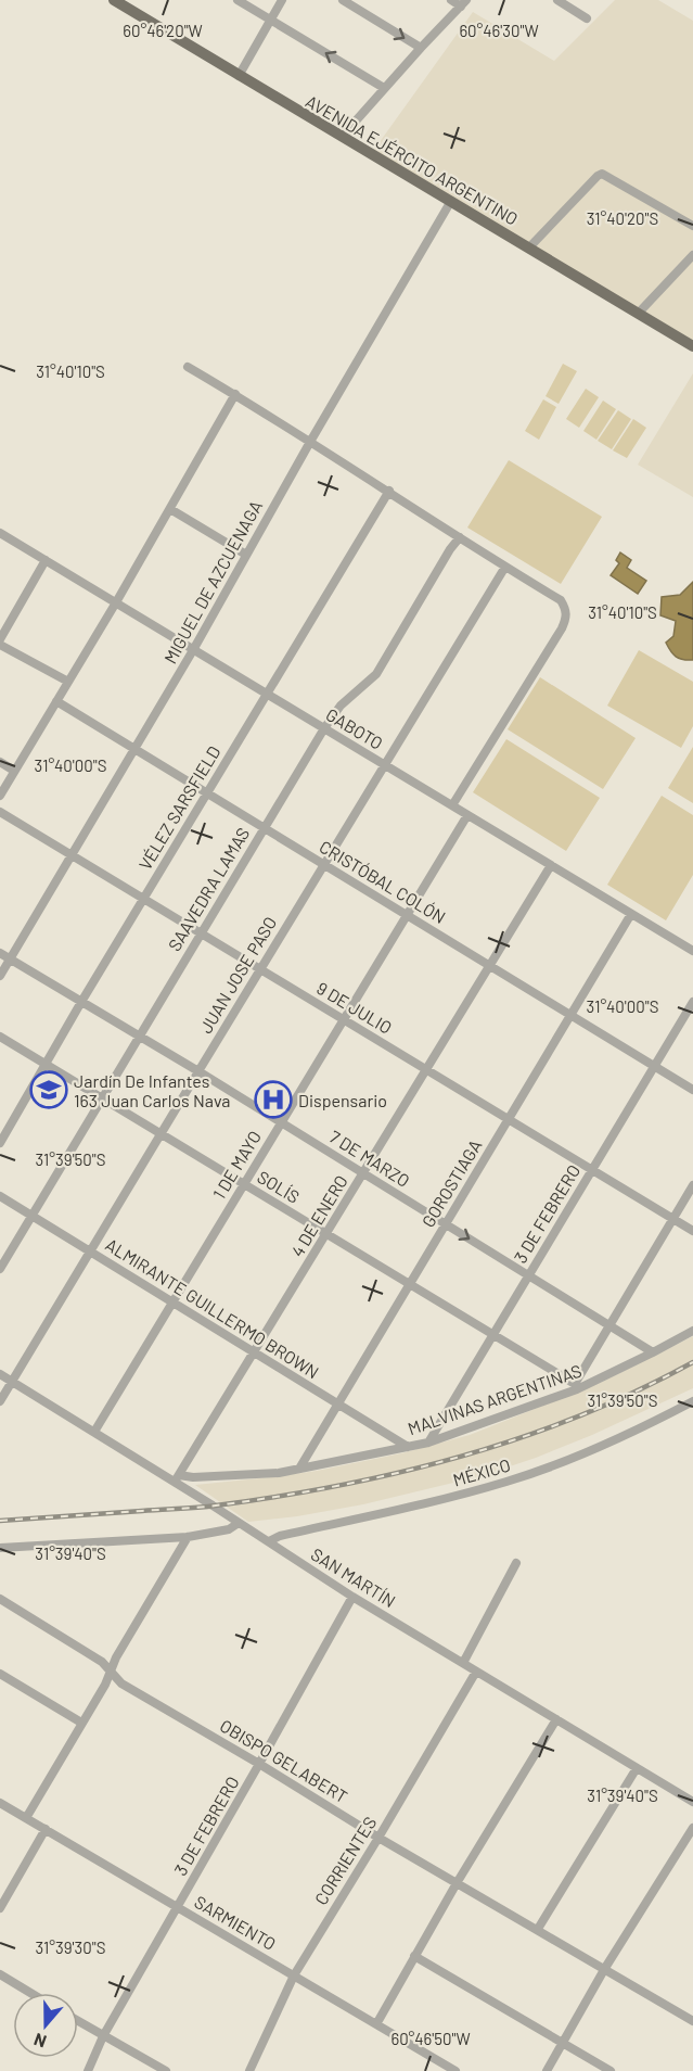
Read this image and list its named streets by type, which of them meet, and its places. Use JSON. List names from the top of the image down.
{
  "streets": {
    "main road": ["AVENIDA EJÉRCITO ARGENTINO"],
    "street": [
      "MIGUEL DE AZCUENAGA",
      "GABOTO",
      "VÉLEZ SARSFIELD",
      "CRISTÓBAL COLÓN",
      "SAAVEDRA LAMAS",
      "JUAN JOSE PASO",
      "9 DE JULIO",
      "7 DE MARZO",
      "1 DE MAYO",
      "GOROSTIAGA",
      "SOLÍS",
      "3 DE FEBRERO",
      "4 DE ENERO",
      "ALMIRANTE GUILLERMO BROWN",
      "MALVINAS ARGENTINAS",
      "MÉXICO",
      "SAN MARTÍN",
      "OBISPO GELABERT",
      "CORRIENTES",
      "SARMIENTO"
    ]
  },
  "crossings": [
    ["AVENIDA EJÉRCITO ARGENTINO", "MIGUEL DE AZCUENAGA"],
    ["MIGUEL DE AZCUENAGA", "GABOTO"],
    ["MIGUEL DE AZCUENAGA", "CRISTÓBAL COLÓN"],
    ["MIGUEL DE AZCUENAGA", "9 DE JULIO"],
    ["MIGUEL DE AZCUENAGA", "7 DE MARZO"],
    ["GABOTO", "VÉLEZ SARSFIELD"],
    ["GABOTO", "SAAVEDRA LAMAS"],
    ["GABOTO", "JUAN JOSE PASO"],
    ["GABOTO", "1 DE MAYO"],
    ["GABOTO", "GOROSTIAGA"],
    ["GABOTO", "4 DE ENERO"],
    ["VÉLEZ SARSFIELD", "CRISTÓBAL COLÓN"],
    ["VÉLEZ SARSFIELD", "9 DE JULIO"],
    ["VÉLEZ SARSFIELD", "7 DE MARZO"],
    ["VÉLEZ SARSFIELD", "SOLÍS"],
    ["CRISTÓBAL COLÓN", "SAAVEDRA LAMAS"],
    ["CRISTÓBAL COLÓN", "JUAN JOSE PASO"],
    ["CRISTÓBAL COLÓN", "1 DE MAYO"],
    ["CRISTÓBAL COLÓN", "GOROSTIAGA"],
    ["CRISTÓBAL COLÓN", "3 DE FEBRERO"],
    ["CRISTÓBAL COLÓN", "4 DE ENERO"],
    ["SAAVEDRA LAMAS", "9 DE JULIO"],
    ["SAAVEDRA LAMAS", "7 DE MARZO"],
    ["SAAVEDRA LAMAS", "SOLÍS"],
    ["SAAVEDRA LAMAS", "ALMIRANTE GUILLERMO BROWN"],
    ["JUAN JOSE PASO", "9 DE JULIO"],
    ["JUAN JOSE PASO", "7 DE MARZO"],
    ["JUAN JOSE PASO", "SOLÍS"],
    ["JUAN JOSE PASO", "ALMIRANTE GUILLERMO BROWN"],
    ["JUAN JOSE PASO", "SAN MARTÍN"],
    ["9 DE JULIO", "1 DE MAYO"],
    ["9 DE JULIO", "GOROSTIAGA"],
    ["9 DE JULIO", "3 DE FEBRERO"],
    ["9 DE JULIO", "4 DE ENERO"],
    ["7 DE MARZO", "1 DE MAYO"],
    ["7 DE MARZO", "GOROSTIAGA"],
    ["7 DE MARZO", "3 DE FEBRERO"],
    ["7 DE MARZO", "4 DE ENERO"],
    ["7 DE MARZO", "MALVINAS ARGENTINAS"],
    ["1 DE MAYO", "SOLÍS"],
    ["1 DE MAYO", "ALMIRANTE GUILLERMO BROWN"],
    ["1 DE MAYO", "SAN MARTÍN"],
    ["GOROSTIAGA", "SOLÍS"],
    ["GOROSTIAGA", "ALMIRANTE GUILLERMO BROWN"],
    ["GOROSTIAGA", "MALVINAS ARGENTINAS"],
    ["SOLÍS", "3 DE FEBRERO"],
    ["SOLÍS", "4 DE ENERO"],
    ["SOLÍS", "MALVINAS ARGENTINAS"],
    ["3 DE FEBRERO", "MALVINAS ARGENTINAS"],
    ["3 DE FEBRERO", "SAN MARTÍN"],
    ["3 DE FEBRERO", "OBISPO GELABERT"],
    ["3 DE FEBRERO", "SARMIENTO"],
    ["4 DE ENERO", "ALMIRANTE GUILLERMO BROWN"],
    ["4 DE ENERO", "MALVINAS ARGENTINAS"],
    ["4 DE ENERO", "SAN MARTÍN"],
    ["ALMIRANTE GUILLERMO BROWN", "MALVINAS ARGENTINAS"],
    ["MALVINAS ARGENTINAS", "SAN MARTÍN"],
    ["MÉXICO", "SAN MARTÍN"],
    ["SAN MARTÍN", "CORRIENTES"],
    ["OBISPO GELABERT", "CORRIENTES"],
    ["CORRIENTES", "SARMIENTO"]
  ],
  "places": {
    "school or university": ["Jardín De Infantes 163 Juan Carlos Nava"],
    "hospital": ["Dispensario"]
  },
  "north": "bottom",
  "coordinates": [
    "60°46'20\"W",
    "60°46'30\"W",
    "31°40'20\"S",
    "31°40'10\"S",
    "31°40'00\"S",
    "31°39'50\"S",
    "31°39'40\"S",
    "31°39'30\"S",
    "60°46'50\"W"
  ]
}
